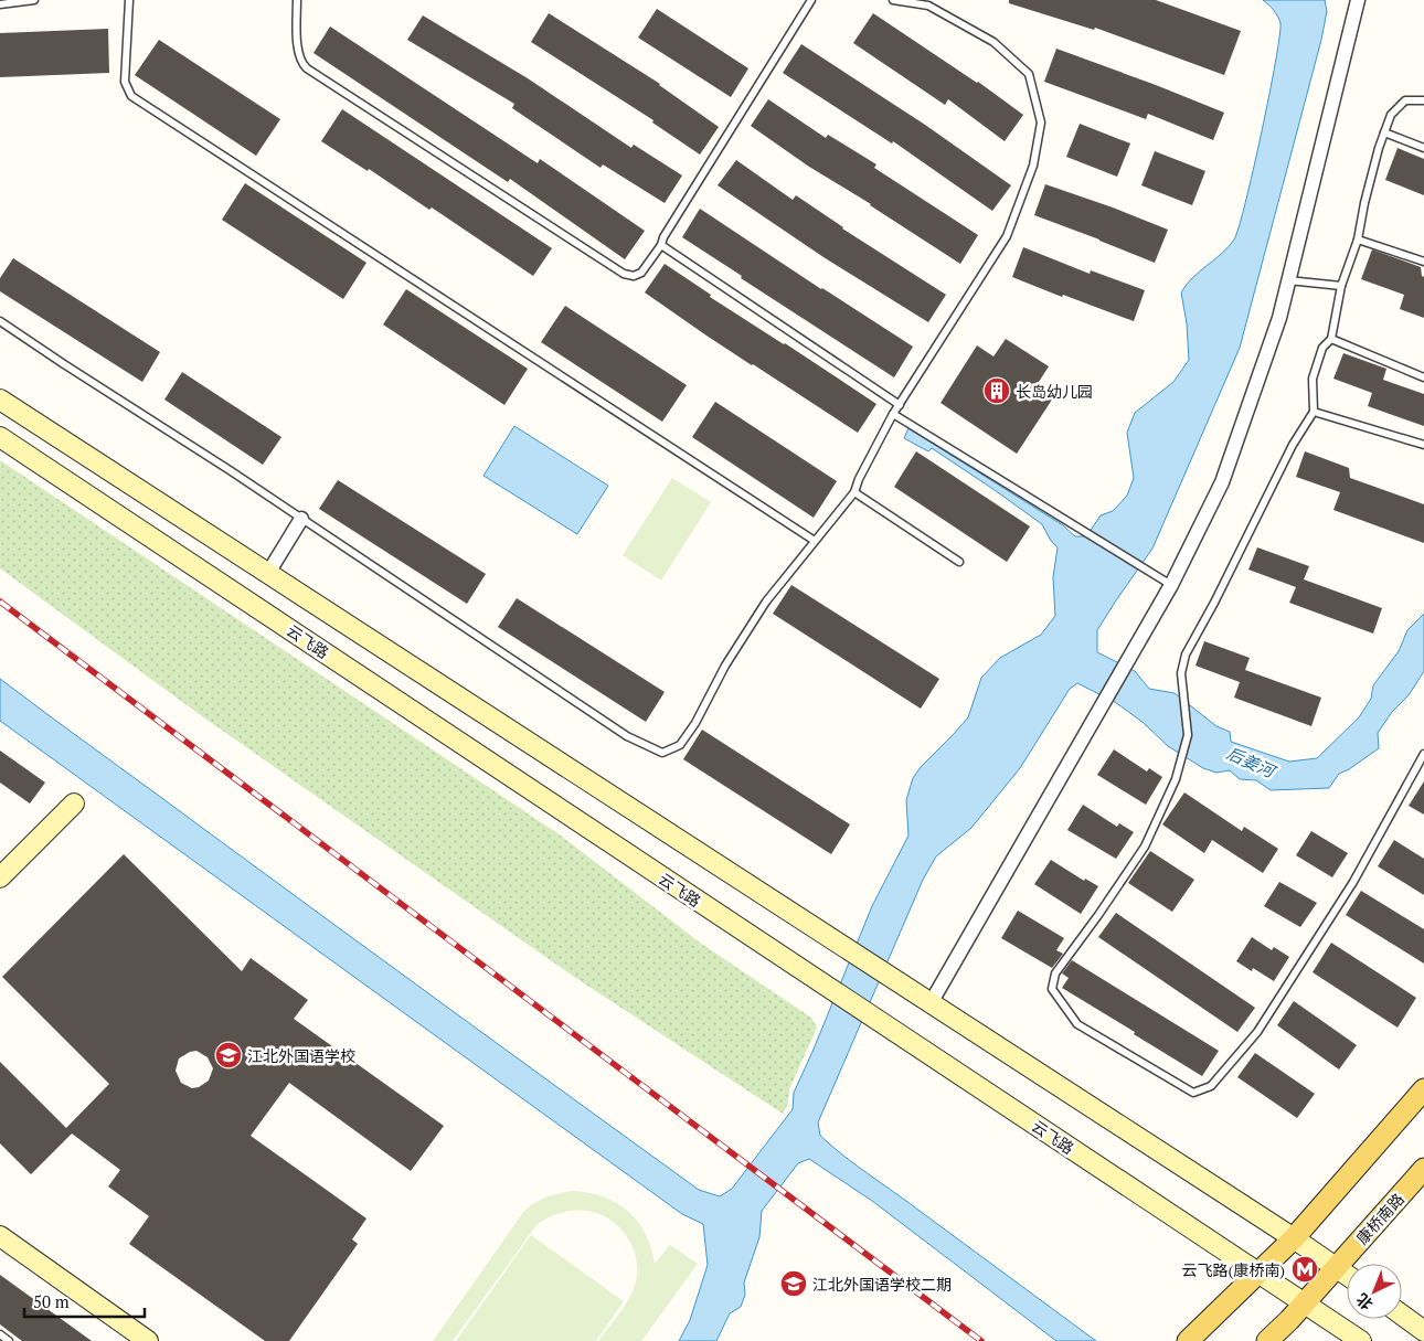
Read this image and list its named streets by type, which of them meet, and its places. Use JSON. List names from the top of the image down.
{
  "streets": {
    "main road": ["云飞路", "康桥南路"]
  },
  "crossings": [
    ["云飞路", "康桥南路"]
  ],
  "water": ["后姜河"],
  "places": {
    "building": ["长岛幼儿园"],
    "school or university": ["江北外国语学校", "江北外国语学校二期"],
    "metro station": ["云飞路(康桥南)"]
  },
  "scale_bar": "50 m",
  "north": "bottom left"
}
